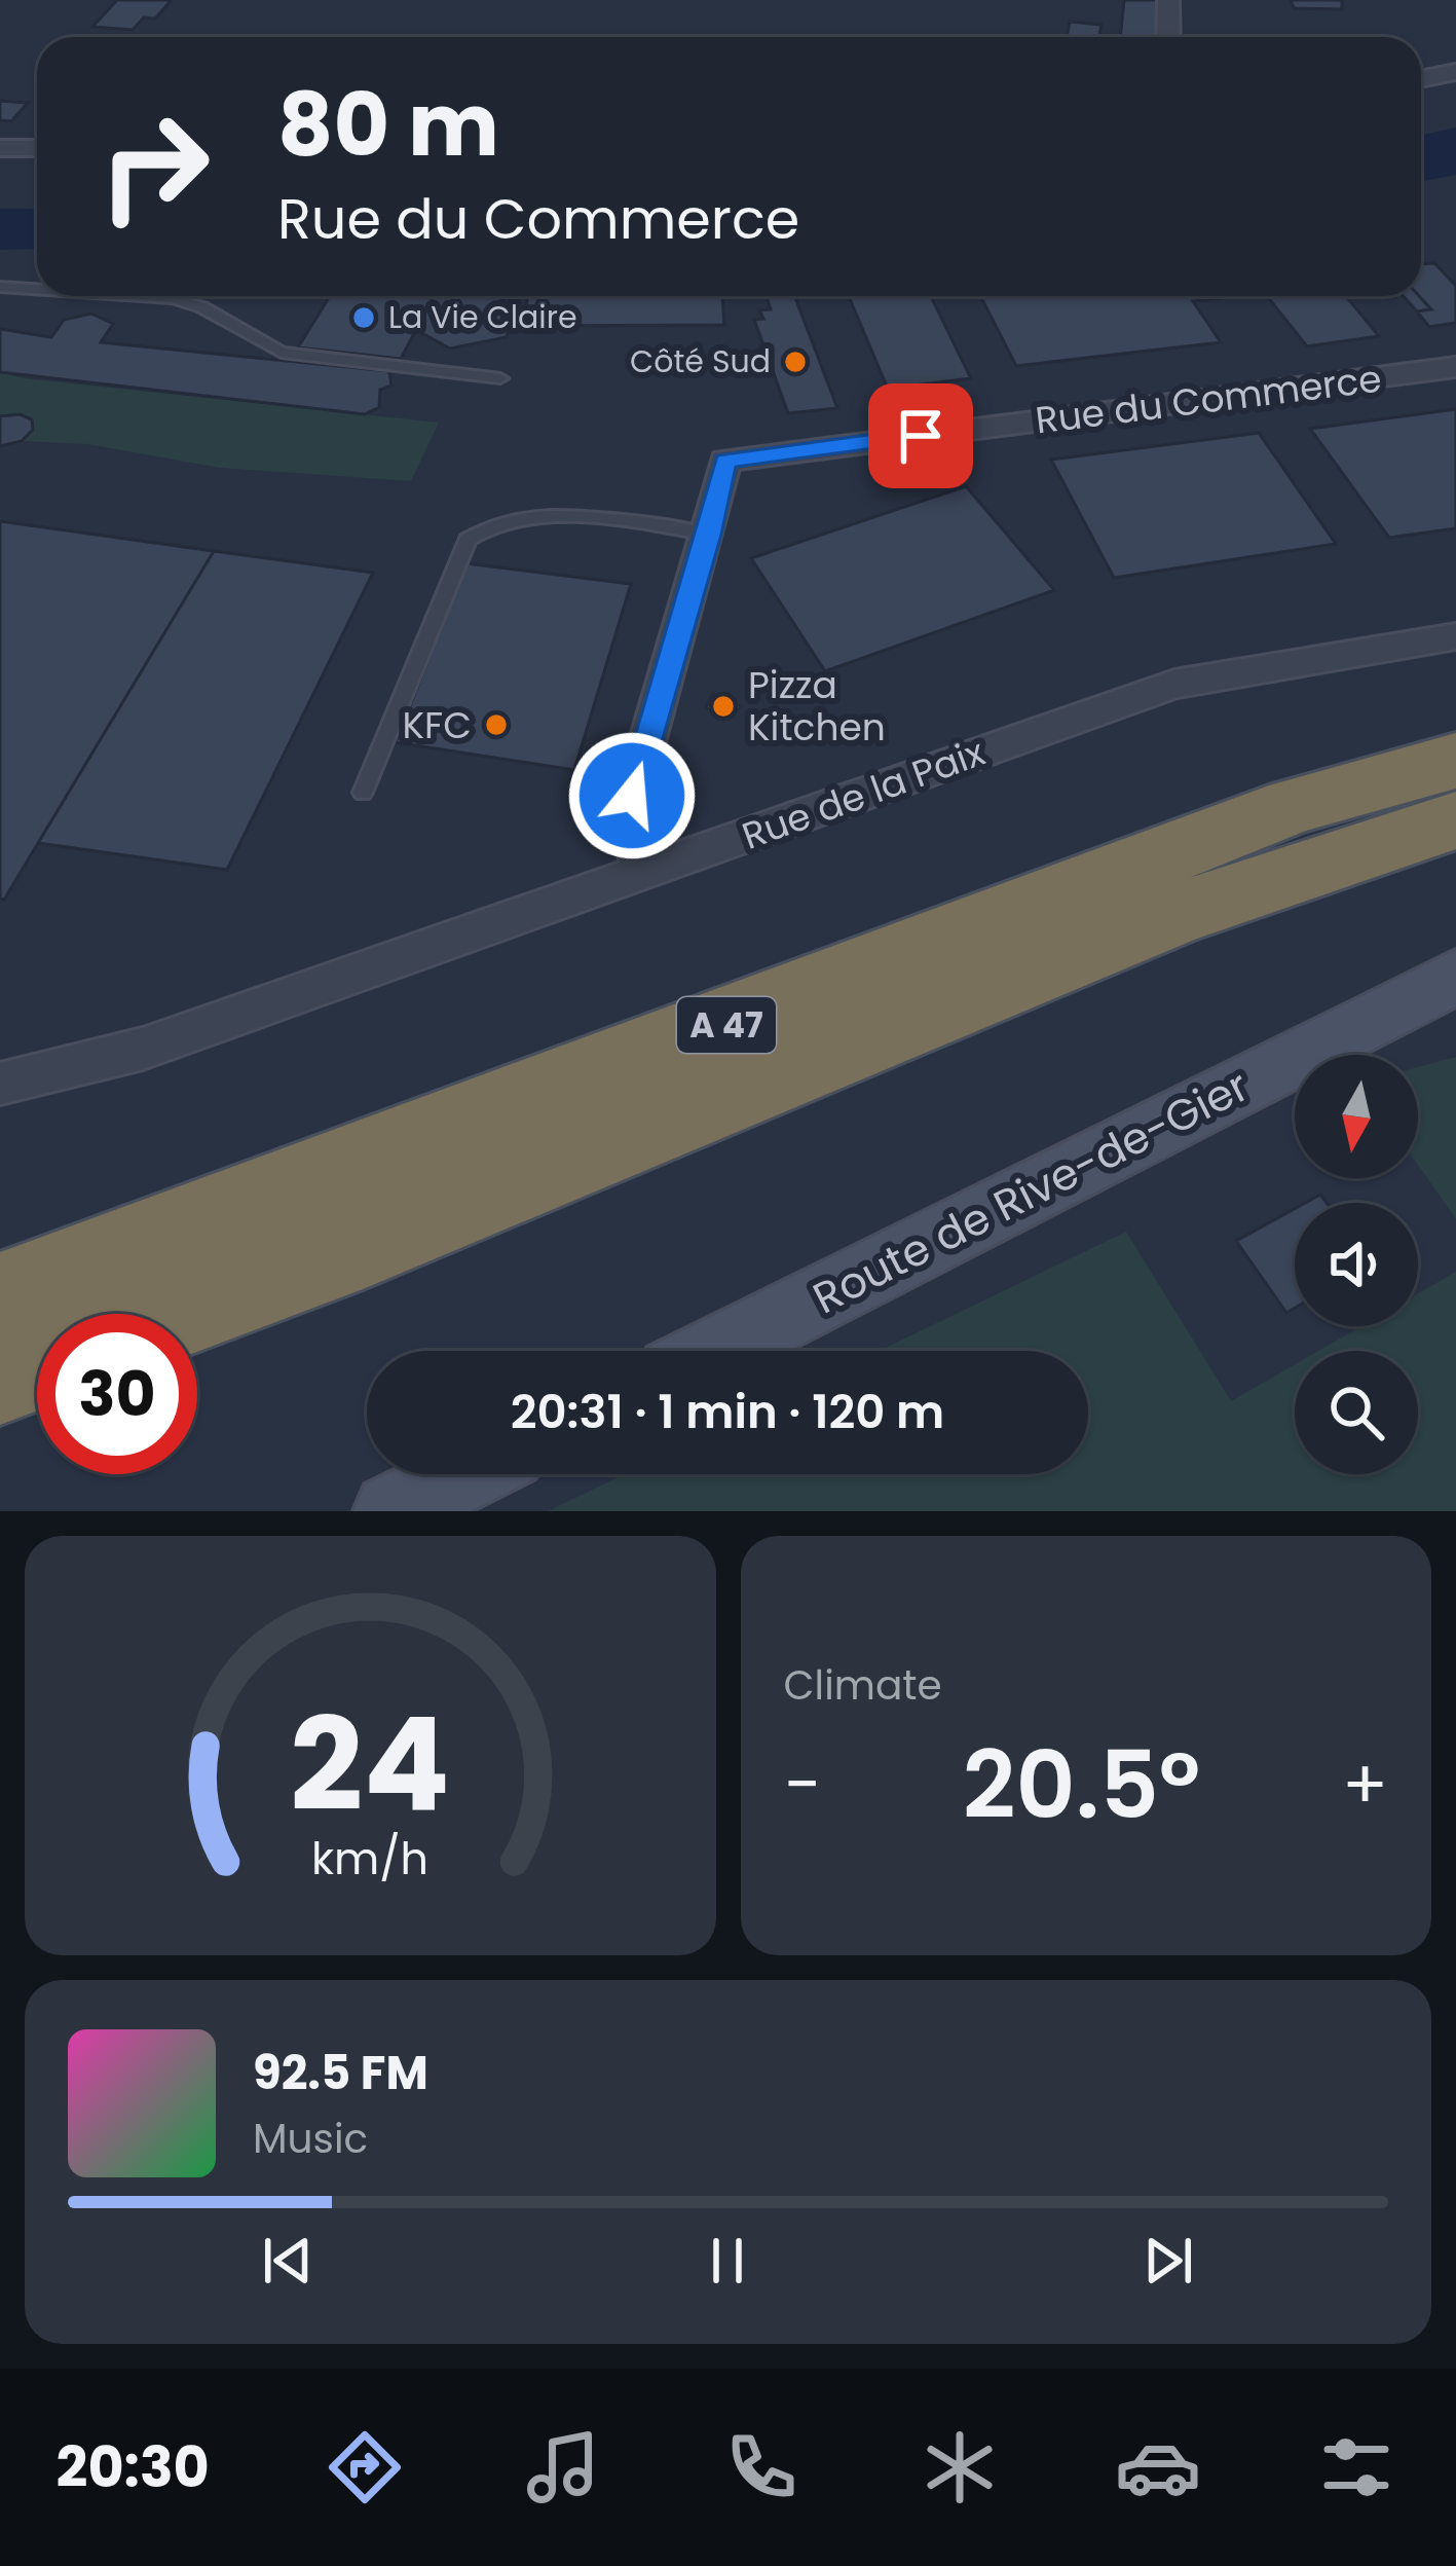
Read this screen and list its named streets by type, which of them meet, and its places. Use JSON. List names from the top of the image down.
{
  "streets": {
    "highway": ["A 47"],
    "main road": ["Route de Rive-de-Gier"],
    "street": ["Rue du Commerce", "Rue de la Paix"]
  },
  "crossings": [
    ["Rue du Commerce", "Rue de la Paix"]
  ],
  "places": [
    "La Vie Claire",
    "Côté Sud",
    "Pizza Kitchen",
    "KFC"
  ],
  "north": "bottom",
  "page": {
    "turn": ["80 m", "Rue du Commerce"],
    "limit": "30",
    "trip": "20:31 · 1 min · 120 m",
    "tile": "Climate",
    "heat": ["−", "20.5°", "+"],
    "song": ["92.5 FM", "Music"],
    "tabs": "20:30",
    "gauge": ["24", "km/h"]
  }
}
